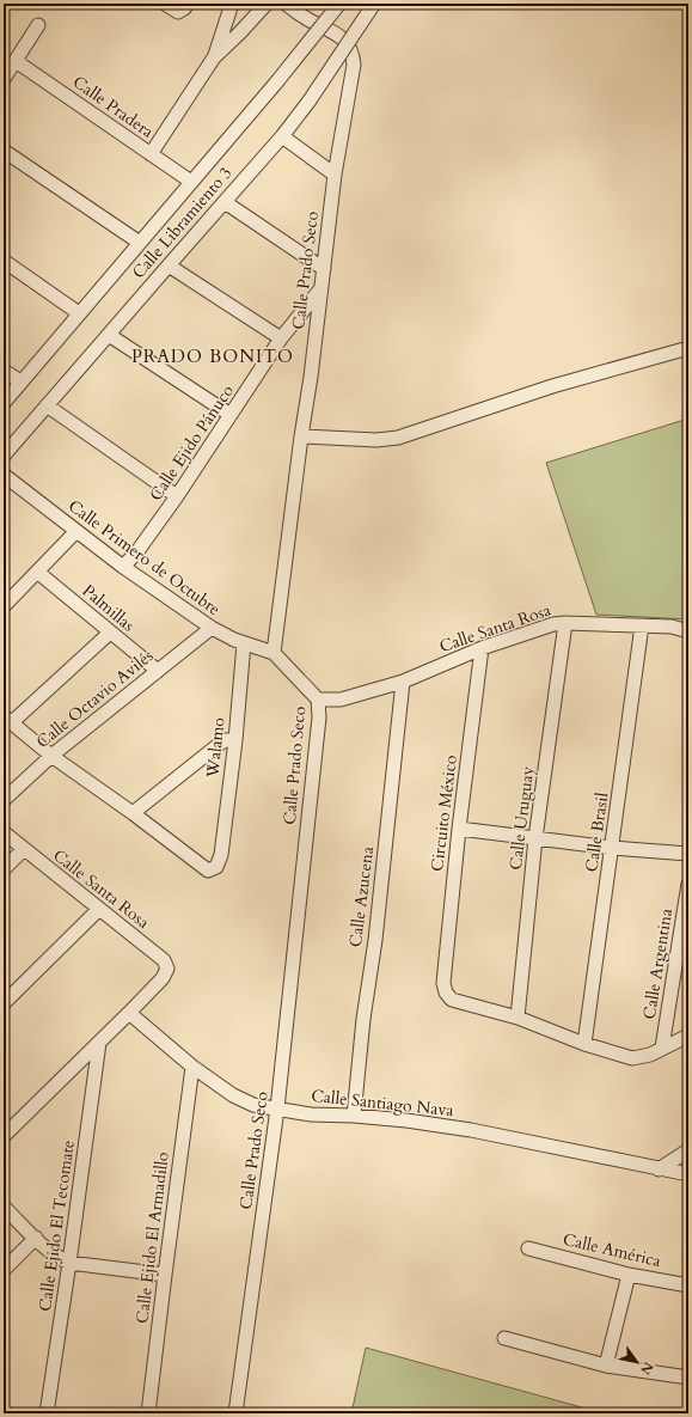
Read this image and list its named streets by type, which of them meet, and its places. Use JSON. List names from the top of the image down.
{
  "streets": {
    "street": [
      "Calle Pradera",
      "Calle Libramiento 3",
      "Calle Prado Seco",
      "Calle Ejido Pánuco",
      "Calle Primero de Octubre",
      "Palmillas",
      "Calle Santa Rosa",
      "Calle Octavio Avilés",
      "Walamo",
      "Circuito México",
      "Calle Uruguay",
      "Calle Brasil",
      "Calle Azucena",
      "Calle Argentina",
      "Calle Santiago Nava",
      "Calle Ejido El Tecomate",
      "Calle Ejido El Armadillo",
      "Calle América"
    ]
  },
  "crossings": [
    ["Calle Pradera", "Calle Libramiento 3"],
    ["Calle Prado Seco", "Calle Ejido Pánuco"],
    ["Calle Prado Seco", "Calle Primero de Octubre"],
    ["Calle Prado Seco", "Calle Santa Rosa"],
    ["Calle Prado Seco", "Calle Santiago Nava"],
    ["Calle Ejido Pánuco", "Calle Primero de Octubre"],
    ["Calle Primero de Octubre", "Calle Octavio Avilés"],
    ["Calle Primero de Octubre", "Walamo"],
    ["Palmillas", "Calle Octavio Avilés"],
    ["Calle Santa Rosa", "Circuito México"],
    ["Calle Santa Rosa", "Calle Uruguay"],
    ["Calle Santa Rosa", "Calle Brasil"],
    ["Calle Santa Rosa", "Calle Azucena"],
    ["Calle Santa Rosa", "Calle Santiago Nava"],
    ["Circuito México", "Calle Uruguay"],
    ["Calle Azucena", "Calle Santiago Nava"],
    ["Calle Santiago Nava", "Calle Ejido El Armadillo"]
  ],
  "districts": ["PRADO BONITO"],
  "north": "bottom right"
}
